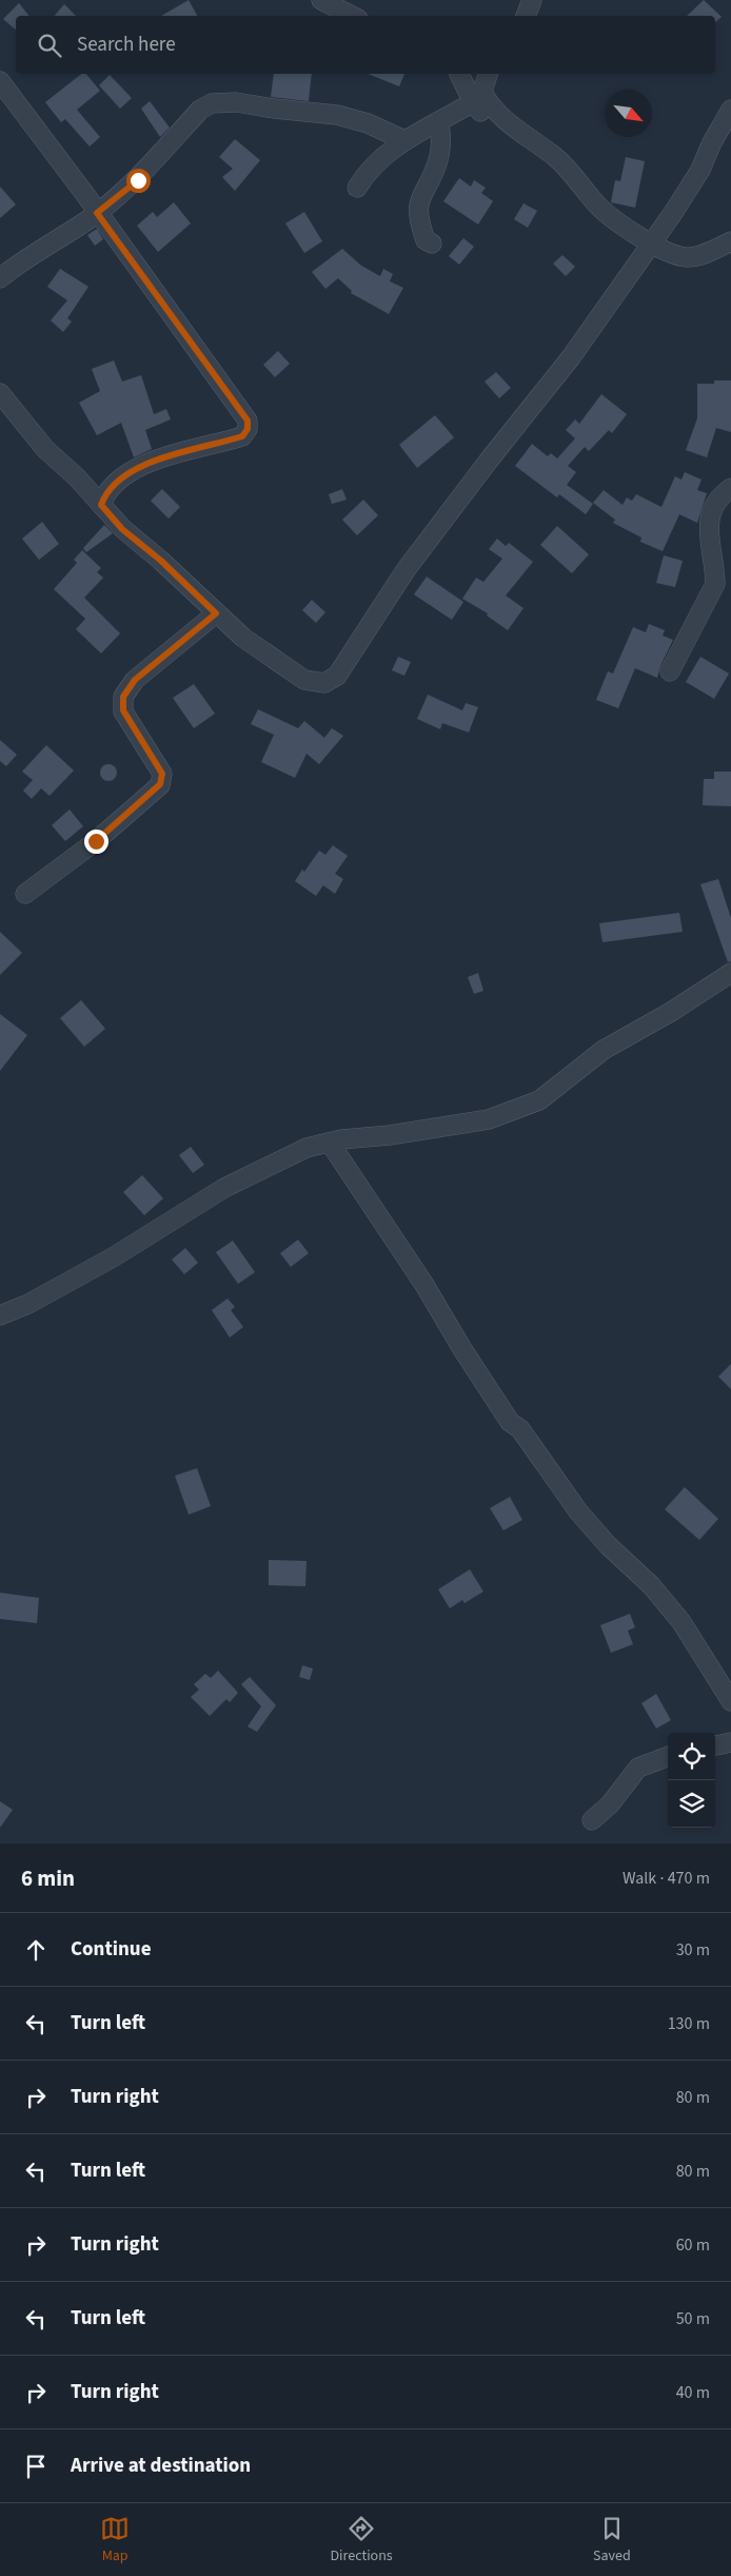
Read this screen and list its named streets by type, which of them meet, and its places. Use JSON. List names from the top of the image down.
{
  "north": "bottom right",
  "page": {
    "search": "Search here",
    "heading": ["6 min", "Walk · 470 m"],
    "list": [
      ["Continue", "30 m"],
      ["Turn left", "130 m"],
      ["Turn right", "80 m"],
      ["Turn left", "80 m"],
      ["Turn right", "60 m"],
      ["Turn left", "50 m"],
      ["Turn right", "40 m"],
      "Arrive at destination"
    ],
    "nav": ["Map", "Directions", "Saved"]
  }
}
